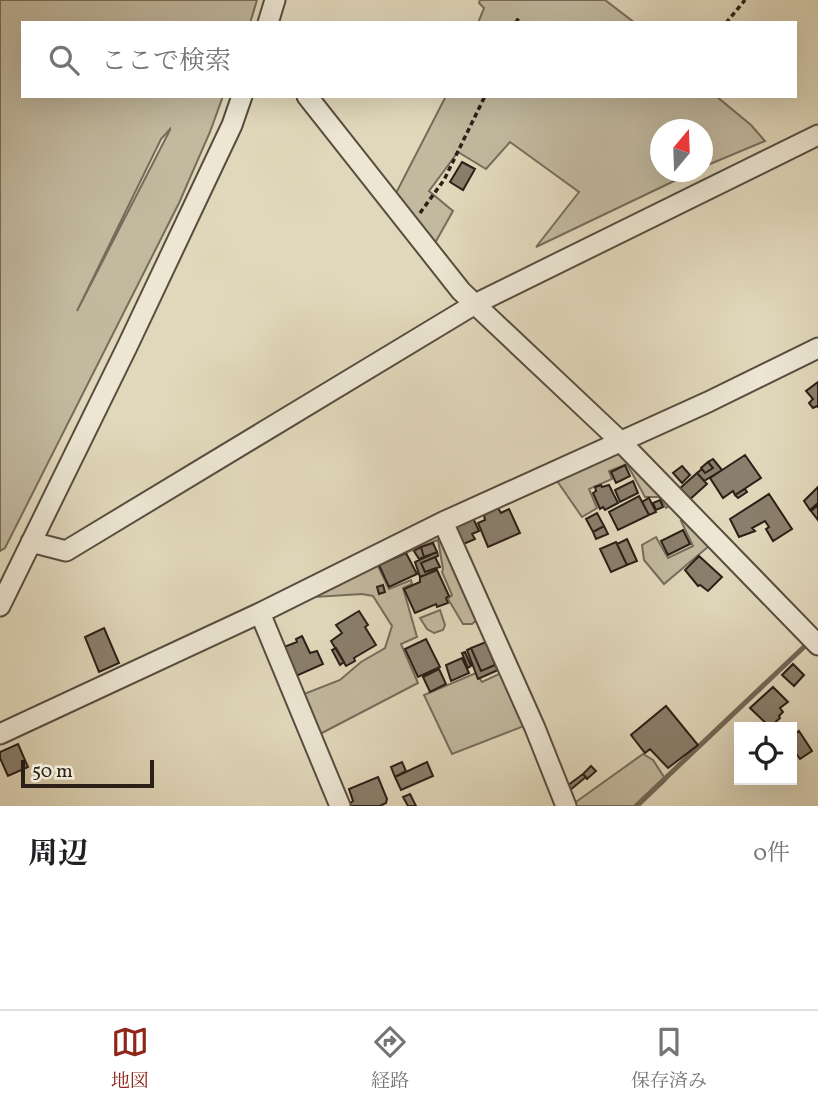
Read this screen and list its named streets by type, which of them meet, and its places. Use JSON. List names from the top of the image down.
{
  "scale_bar": "50 m",
  "north": "top",
  "page": {
    "search": "ここで検索",
    "scale": "50 m",
    "heading": ["周辺", "0件"],
    "nav": ["地図", "経路", "保存済み"]
  }
}
